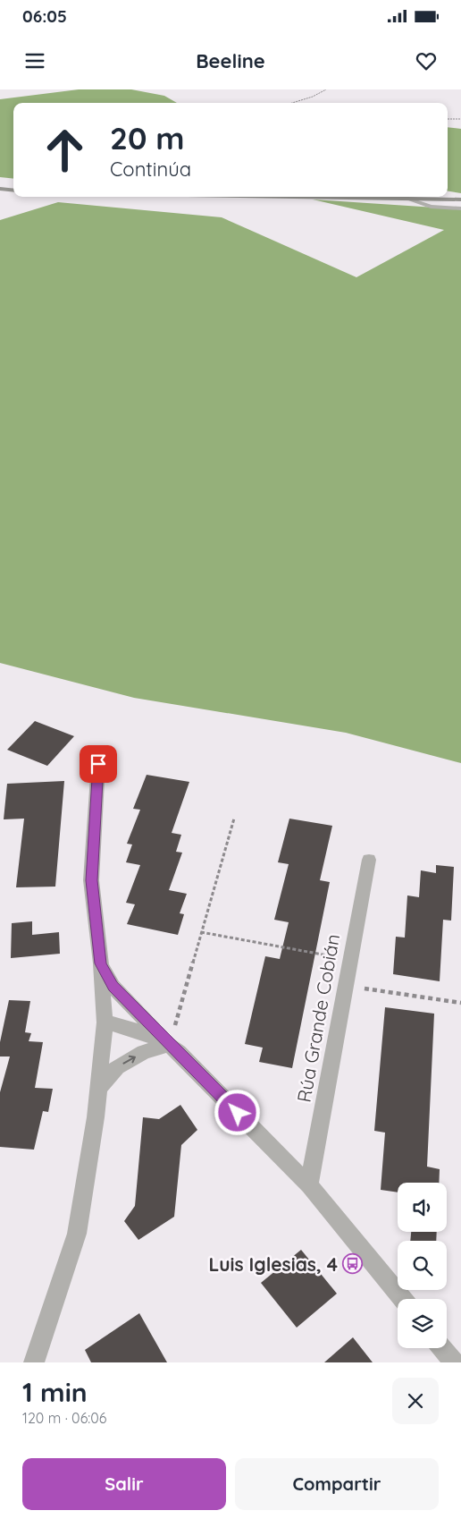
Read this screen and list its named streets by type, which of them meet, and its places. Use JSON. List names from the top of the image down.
{
  "streets": {
    "street": ["Rúa Grande Cobián"]
  },
  "places": {
    "bus stop": ["Luis Iglesias, 4"]
  },
  "page": {
    "status": "06:05",
    "header": "Beeline",
    "turn": ["20 m", "Continúa"],
    "heading": ["1 min", "120 m · 06:06"],
    "buttons": ["Salir", "Compartir"]
  }
}
